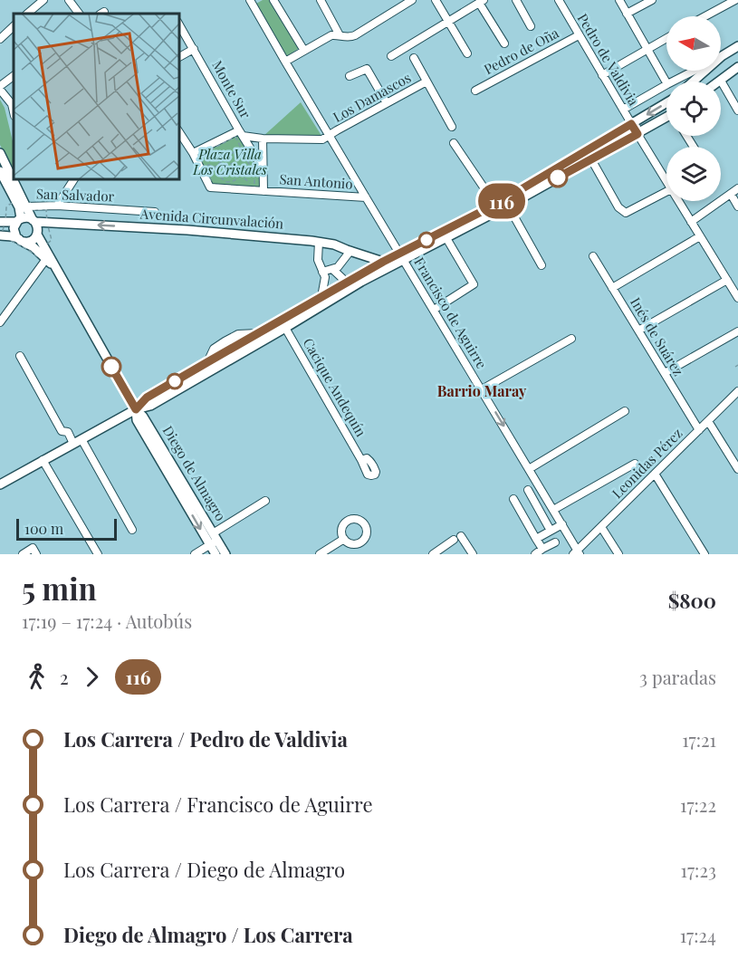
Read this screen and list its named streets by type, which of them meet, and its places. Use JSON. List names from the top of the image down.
{
  "streets": {
    "main road": ["Avenida Circunvalación", "Diego de Almagro"],
    "street": [
      "Pedro de Oña",
      "Pedro de Valdivia",
      "Monte Sur",
      "Los Damascos",
      "San Antonio",
      "San Salvador",
      "Francisco de Aguirre",
      "Inés de Suárez",
      "Cacique Andequín",
      "Leonidas Pérez"
    ]
  },
  "crossings": [
    ["Pedro de Oña", "Pedro de Valdivia"],
    ["Los Damascos", "Francisco de Aguirre"],
    ["San Antonio", "Francisco de Aguirre"],
    ["Avenida Circunvalación", "Diego de Almagro"],
    ["Francisco de Aguirre", "Leonidas Pérez"],
    ["Inés de Suárez", "Leonidas Pérez"]
  ],
  "one_way": ["Avenida Circunvalación"],
  "districts": ["Barrio Maray"],
  "parks": ["Plaza Villa Los Cristales"],
  "lines": ["bus line 116"],
  "scale_bar": "100 m",
  "north": "left",
  "page": {
    "on_map": "116",
    "scale": "100 m",
    "heading": ["5 min", "17:19 – 17:24 · Autobús", "$800"],
    "legs": ["2", "116", "3 paradas"],
    "list": [
      {
        "name": "Los Carrera / Pedro de Valdivia",
        "value": "17:21"
      },
      {
        "name": "Los Carrera / Francisco de Aguirre",
        "value": "17:22"
      },
      {
        "name": "Los Carrera / Diego de Almagro",
        "value": "17:23"
      },
      {
        "name": "Diego de Almagro / Los Carrera",
        "value": "17:24"
      }
    ]
  }
}
